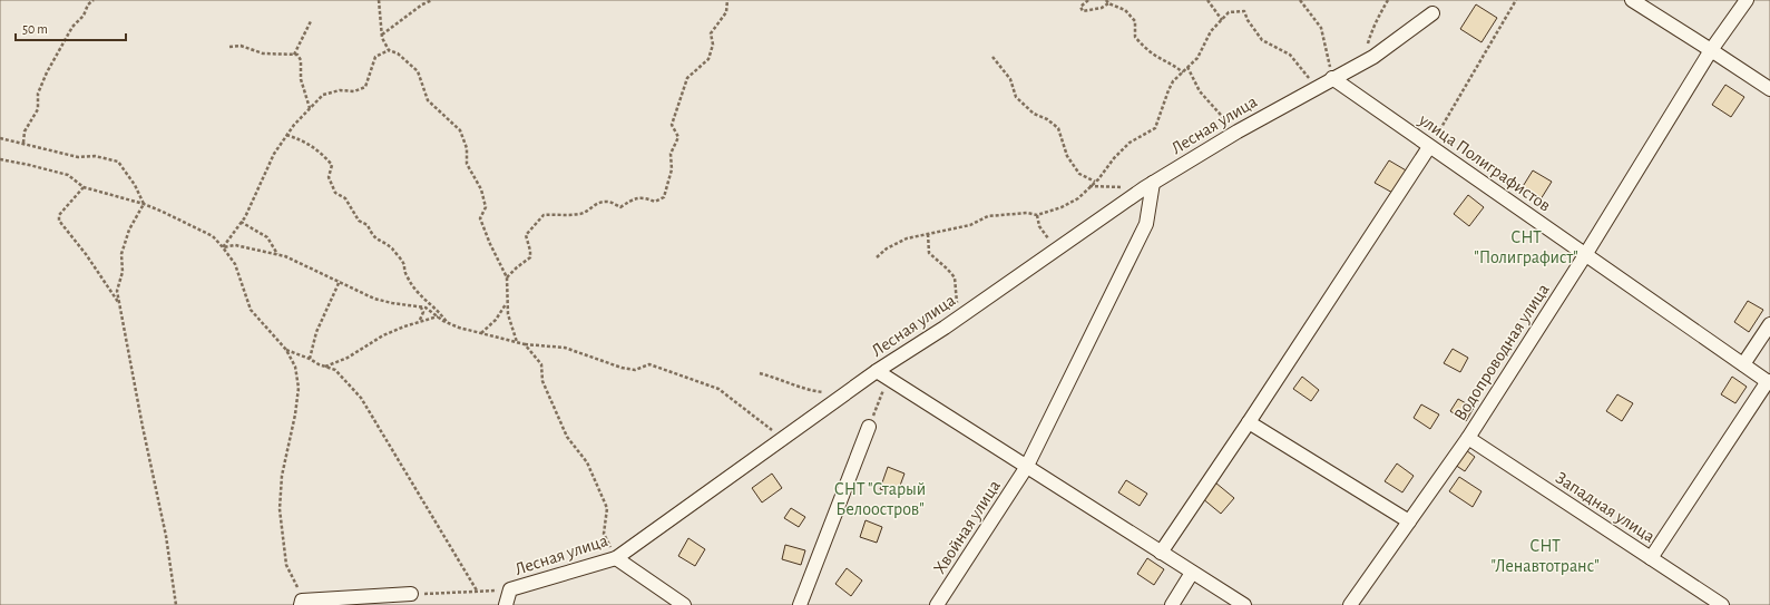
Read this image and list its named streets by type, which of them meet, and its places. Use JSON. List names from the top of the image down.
{
  "streets": {
    "street": [
      "Лесная улица",
      "улица Полиграфистов",
      "Водопроводная улица",
      "Западная улица",
      "Хвойная улица"
    ]
  },
  "crossings": [
    ["Лесная улица", "улица Полиграфистов"],
    ["Лесная улица", "Хвойная улица"],
    ["улица Полиграфистов", "Водопроводная улица"],
    ["Водопроводная улица", "Западная улица"]
  ],
  "parks": ["СНТ \"Полиграфист\"", "СНТ \"Старый Белоостров\"", "СНТ \"Ленавтотранс\""],
  "scale_bar": "50 m"
}
